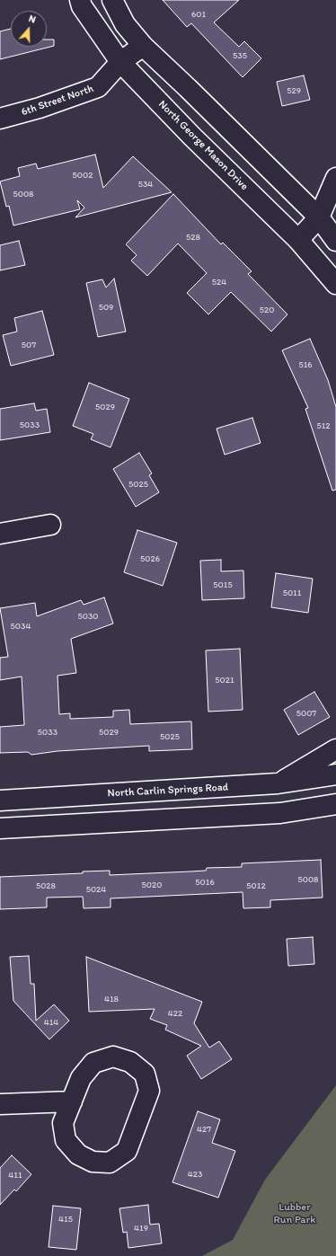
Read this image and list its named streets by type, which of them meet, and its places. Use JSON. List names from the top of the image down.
{
  "streets": {
    "main road": ["6th Street North", "North George Mason Drive", "North Carlin Springs Road"]
  },
  "crossings": [
    ["6th Street North", "North George Mason Drive"]
  ],
  "parks": ["Lubber Run Park"],
  "house_numbers": [
    "601",
    "535",
    "529",
    "5002",
    "534",
    "5008",
    "528",
    "524",
    "509",
    "520",
    "507",
    "516",
    "5029",
    "5033",
    "512",
    "5025",
    "5026",
    "5015",
    "5011",
    "5030",
    "5034",
    "5021",
    "5007",
    "5033",
    "5029",
    "5025",
    "5008",
    "5016",
    "5020",
    "5028",
    "5012",
    "5024",
    "418",
    "422",
    "414",
    "427",
    "423",
    "411",
    "415",
    "419"
  ],
  "north": "top"
}
